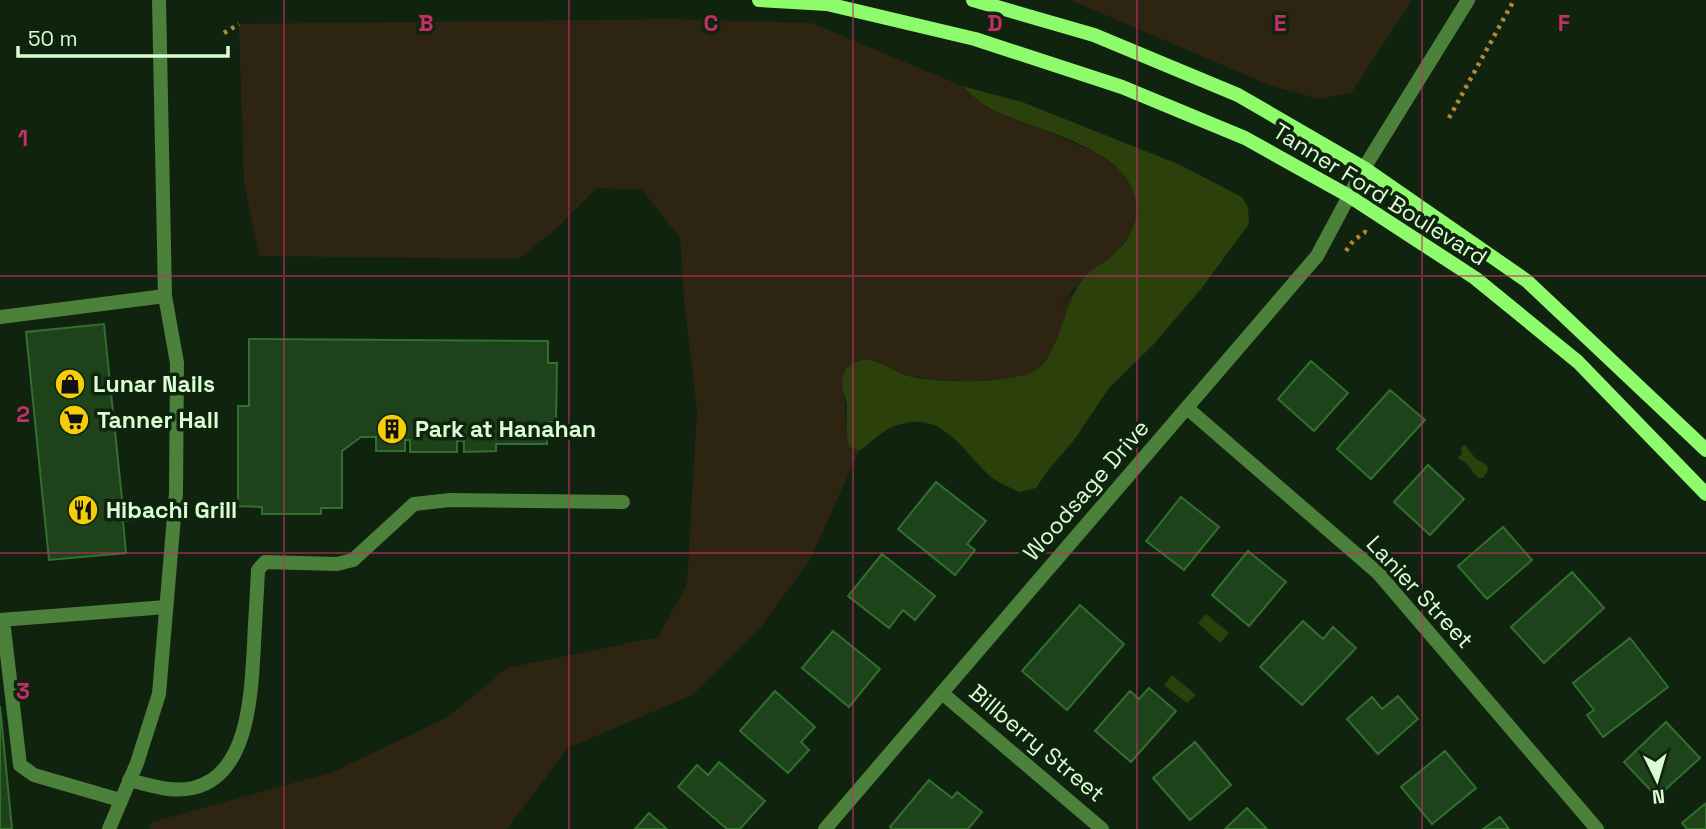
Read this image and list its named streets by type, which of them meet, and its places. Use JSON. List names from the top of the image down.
{
  "streets": {
    "street": [
      "Tanner Ford Boulevard",
      "Woodsage Drive",
      "Lanier Street",
      "Billberry Street"
    ]
  },
  "crossings": [
    ["Tanner Ford Boulevard", "Woodsage Drive"],
    ["Woodsage Drive", "Lanier Street"],
    ["Woodsage Drive", "Billberry Street"]
  ],
  "places": {
    "shop": ["Lunar Nails"],
    "supermarket": ["Tanner Hall"],
    "building": ["Park at Hanahan"],
    "restaurant": ["Hibachi Grill"]
  },
  "scale_bar": "50 m",
  "north": "bottom",
  "grid": {
    "columns": [
      "B",
      "C",
      "D",
      "E",
      "F"
    ],
    "rows": ["1", "2", "3"]
  }
}
